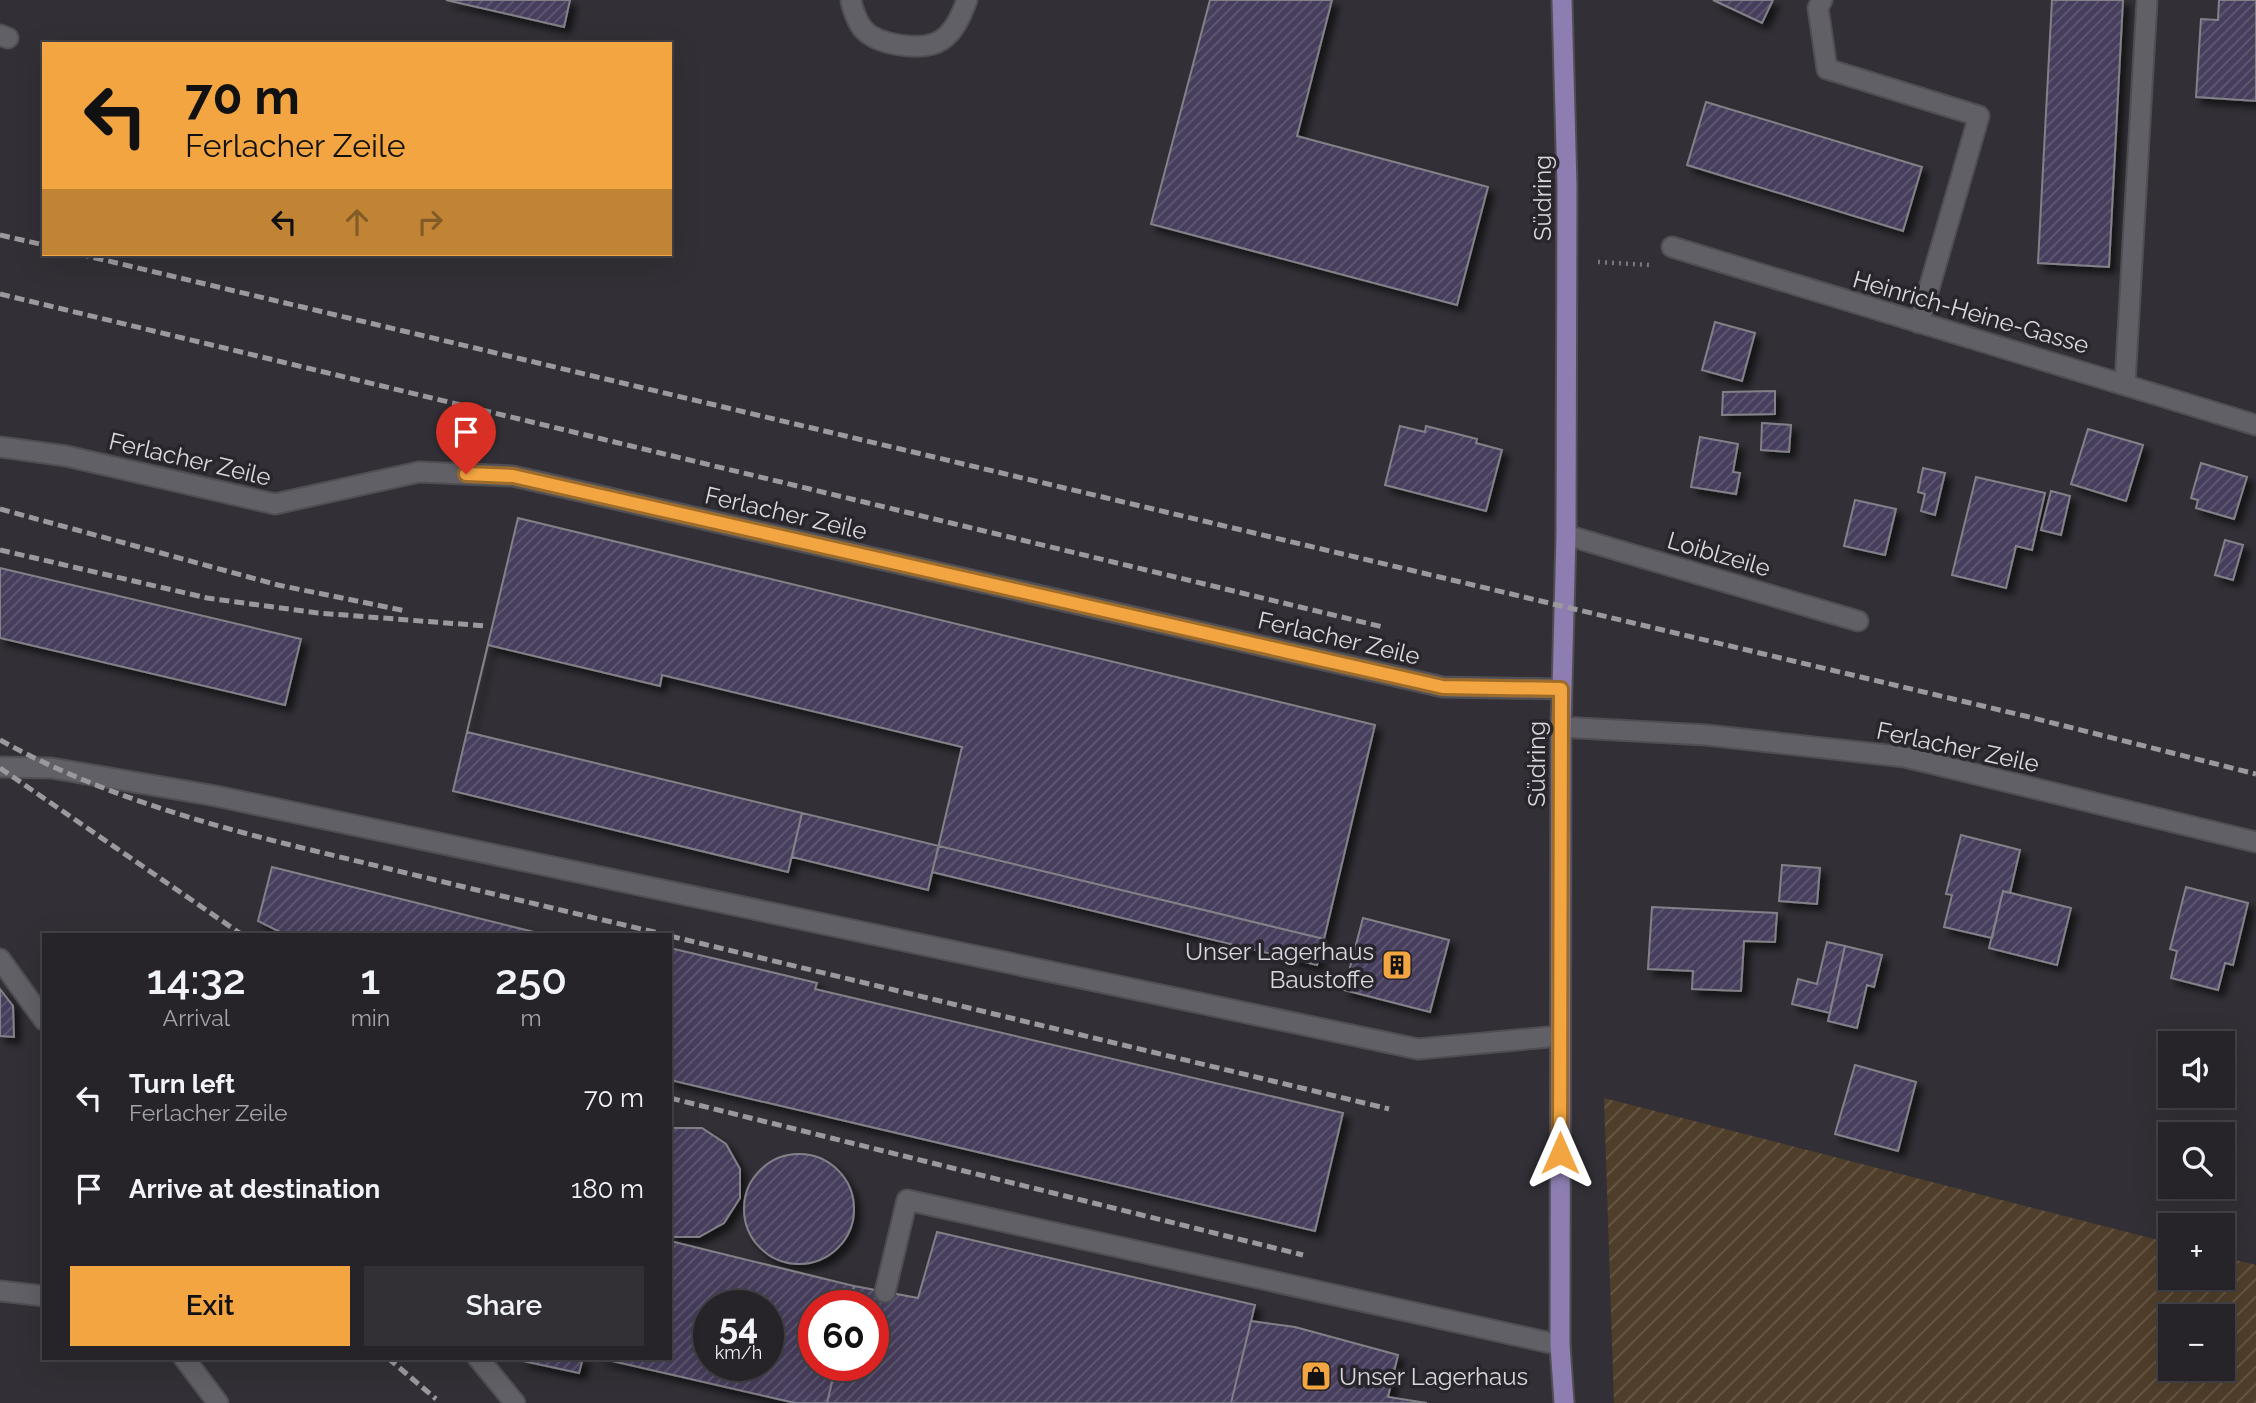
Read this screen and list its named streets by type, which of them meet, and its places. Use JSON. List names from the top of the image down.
{
  "streets": {
    "main road": ["Südring"],
    "street": ["Heinrich-Heine-Gasse", "Ferlacher Zeile", "Loiblzeile"]
  },
  "crossings": [
    ["Südring", "Ferlacher Zeile"],
    ["Südring", "Loiblzeile"]
  ],
  "places": {
    "building": ["Unser Lagerhaus Baustoffe"],
    "shop": ["Unser Lagerhaus"]
  },
  "page": {
    "turn": ["70 m", "Ferlacher Zeile"],
    "eta": [
      "14:32",
      "Arrival",
      "1",
      "min",
      "250",
      "m"
    ],
    "map_buttons": ["+", "−"],
    "list": [
      {
        "name": "Turn left",
        "note": "Ferlacher Zeile",
        "value": "70 m"
      },
      {
        "name": "Arrive at destination",
        "value": "180 m"
      }
    ],
    "buttons": ["Exit", "Share"],
    "speed": "54 km/h",
    "limit": "60"
  }
}
